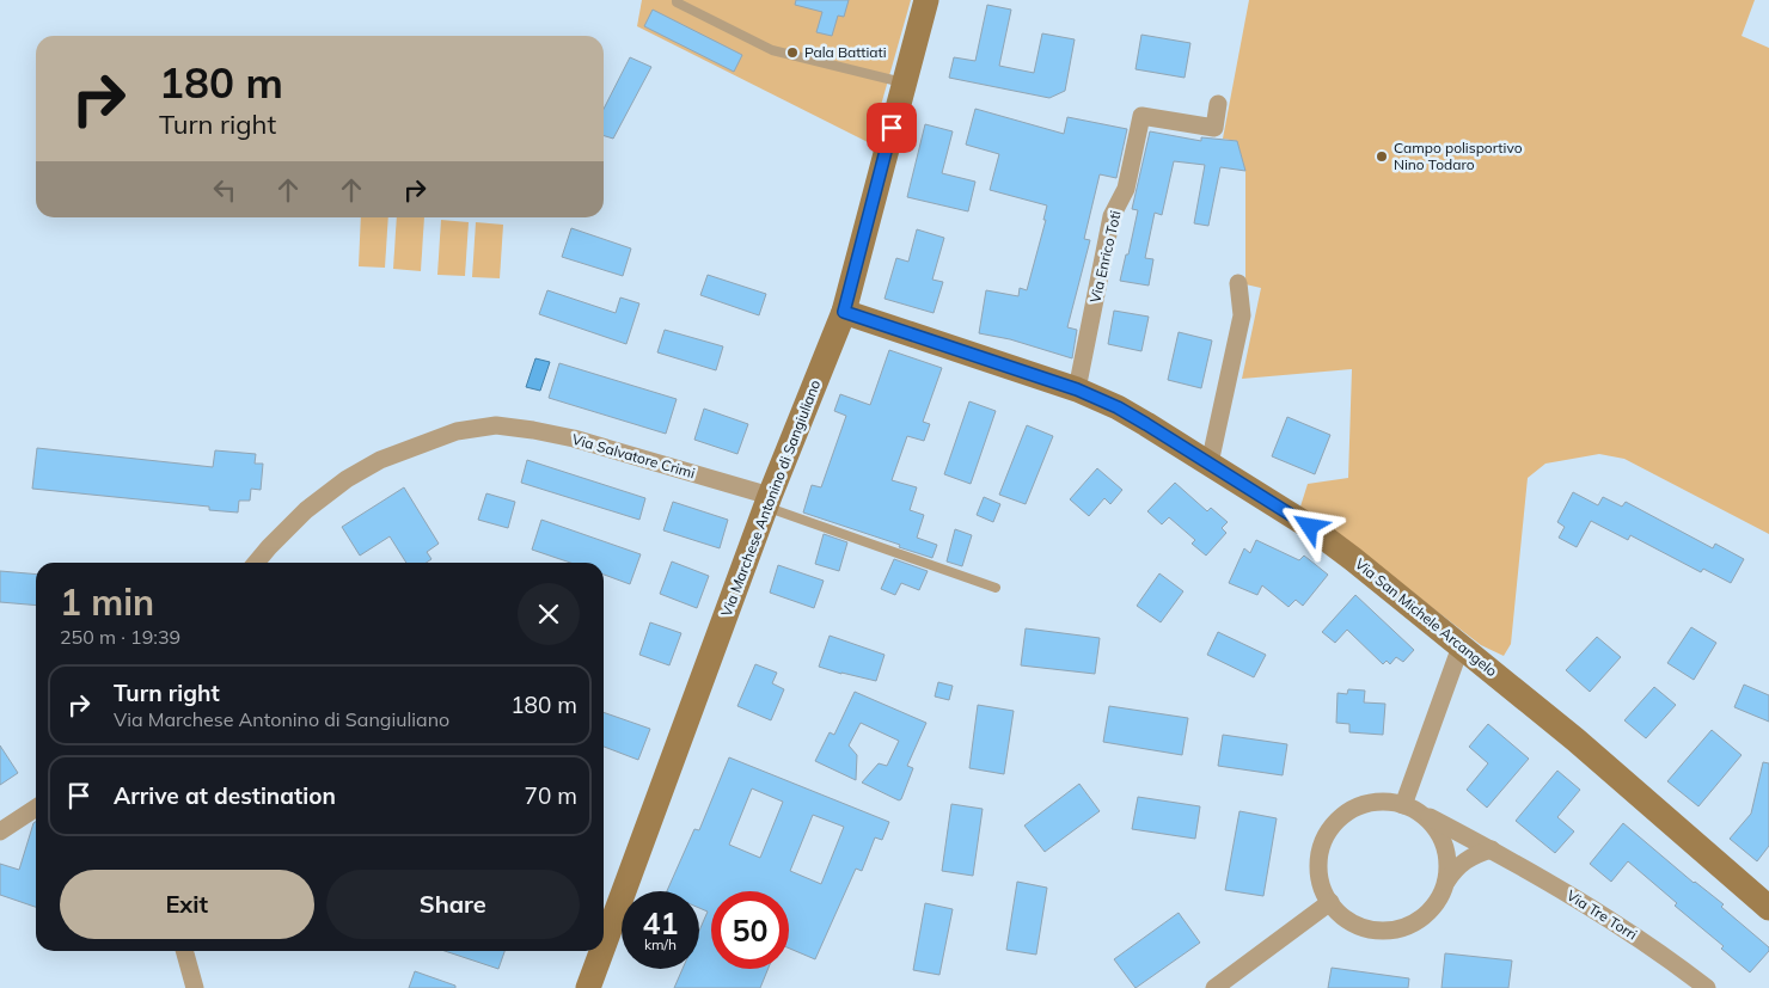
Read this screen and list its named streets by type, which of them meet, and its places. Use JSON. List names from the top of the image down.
{
  "streets": {
    "main road": ["Via Marchese Antonino di Sangiuliano", "Via San Michele Arcangelo"],
    "street": ["Via Enrico Toti", "Via Salvatore Crimi", "Via Tre Torri"]
  },
  "crossings": [
    ["Via Enrico Toti", "Via San Michele Arcangelo"],
    ["Via Salvatore Crimi", "Via Marchese Antonino di Sangiuliano"],
    ["Via Marchese Antonino di Sangiuliano", "Via San Michele Arcangelo"]
  ],
  "places": ["Pala Battiati", "Campo polisportivo Nino Todaro"],
  "page": {
    "turn": ["180 m", "Turn right"],
    "heading": ["1 min", "250 m · 19:39"],
    "list": [
      {
        "name": "Turn right",
        "note": "Via Marchese Antonino di Sangiuliano",
        "value": "180 m"
      },
      {
        "name": "Arrive at destination",
        "value": "70 m"
      }
    ],
    "buttons": ["Exit", "Share"],
    "speed": "41 km/h",
    "limit": "50"
  }
}
